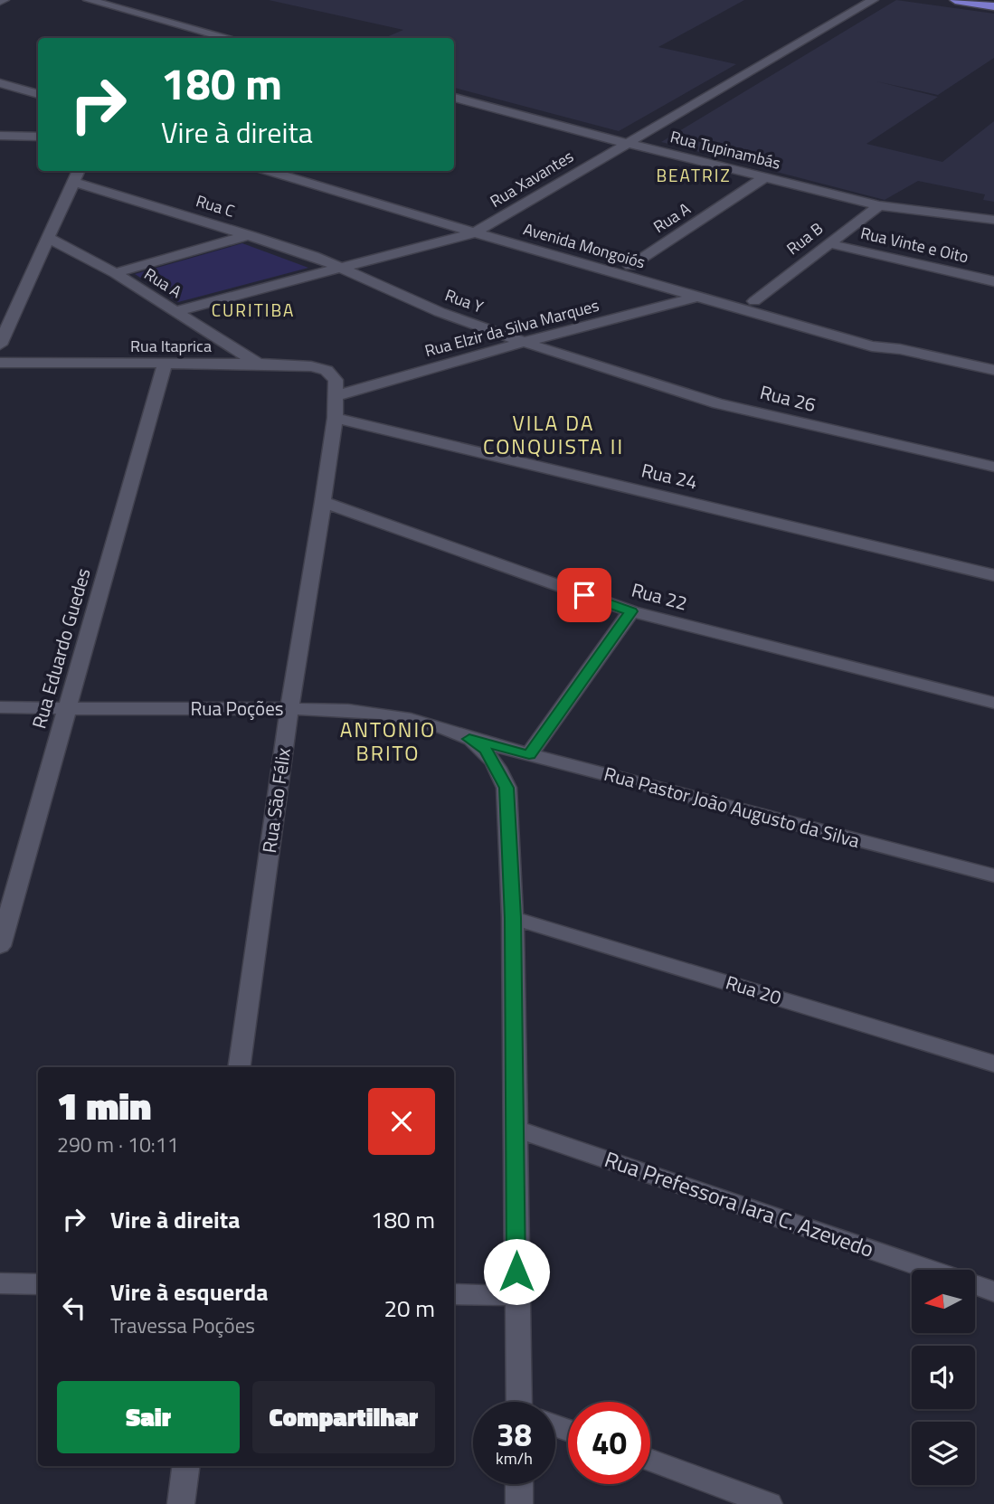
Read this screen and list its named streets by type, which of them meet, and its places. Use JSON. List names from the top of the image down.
{
  "streets": {
    "street": [
      "Rua Tupinambás",
      "Rua Xavantes",
      "Rua C",
      "Rua A",
      "Rua B",
      "Rua Vinte e Oito",
      "Avenida Mongoiós",
      "Rua Y",
      "Rua Elzir da Silva Marques",
      "Rua Itaprica",
      "Rua 26",
      "Rua 24",
      "Rua 22",
      "Rua Eduardo Guedes",
      "Rua Poções",
      "Rua São Félix",
      "Rua Pastor João Augusto da Silva",
      "Rua 20",
      "Rua Prefessora Iara C. Azevedo"
    ]
  },
  "crossings": [
    ["Rua Tupinambás", "Rua Xavantes"],
    ["Rua Tupinambás", "Rua A"],
    ["Rua Tupinambás", "Rua B"],
    ["Rua Xavantes", "Rua C"],
    ["Rua Xavantes", "Rua A"],
    ["Rua Xavantes", "Avenida Mongoiós"],
    ["Rua Xavantes", "Rua Y"],
    ["Rua C", "Rua Y"],
    ["Rua A", "Avenida Mongoiós"],
    ["Rua A", "Rua Itaprica"],
    ["Rua B", "Rua Vinte e Oito"],
    ["Rua B", "Avenida Mongoiós"],
    ["Avenida Mongoiós", "Rua Elzir da Silva Marques"],
    ["Rua Y", "Rua Elzir da Silva Marques"],
    ["Rua Y", "Rua 26"],
    ["Rua Elzir da Silva Marques", "Rua Itaprica"],
    ["Rua Elzir da Silva Marques", "Rua São Félix"],
    ["Rua Itaprica", "Rua Eduardo Guedes"],
    ["Rua Itaprica", "Rua São Félix"],
    ["Rua 24", "Rua São Félix"],
    ["Rua 22", "Rua São Félix"],
    ["Rua Eduardo Guedes", "Rua Poções"],
    ["Rua Poções", "Rua São Félix"],
    ["Rua Poções", "Rua Pastor João Augusto da Silva"]
  ],
  "districts": [
    "BEATRIZ",
    "CURITIBA",
    "VILA DA CONQUISTA II",
    "ANTONIO BRITO"
  ],
  "north": "left",
  "page": {
    "turn": ["180 m", "Vire à direita"],
    "heading": ["1 min", "290 m · 10:11"],
    "list": [
      {
        "name": "Vire à direita",
        "value": "180 m"
      },
      {
        "name": "Vire à esquerda",
        "note": "Travessa Poções",
        "value": "20 m"
      }
    ],
    "buttons": ["Sair", "Compartilhar"],
    "speed": "38 km/h",
    "limit": "40"
  }
}
